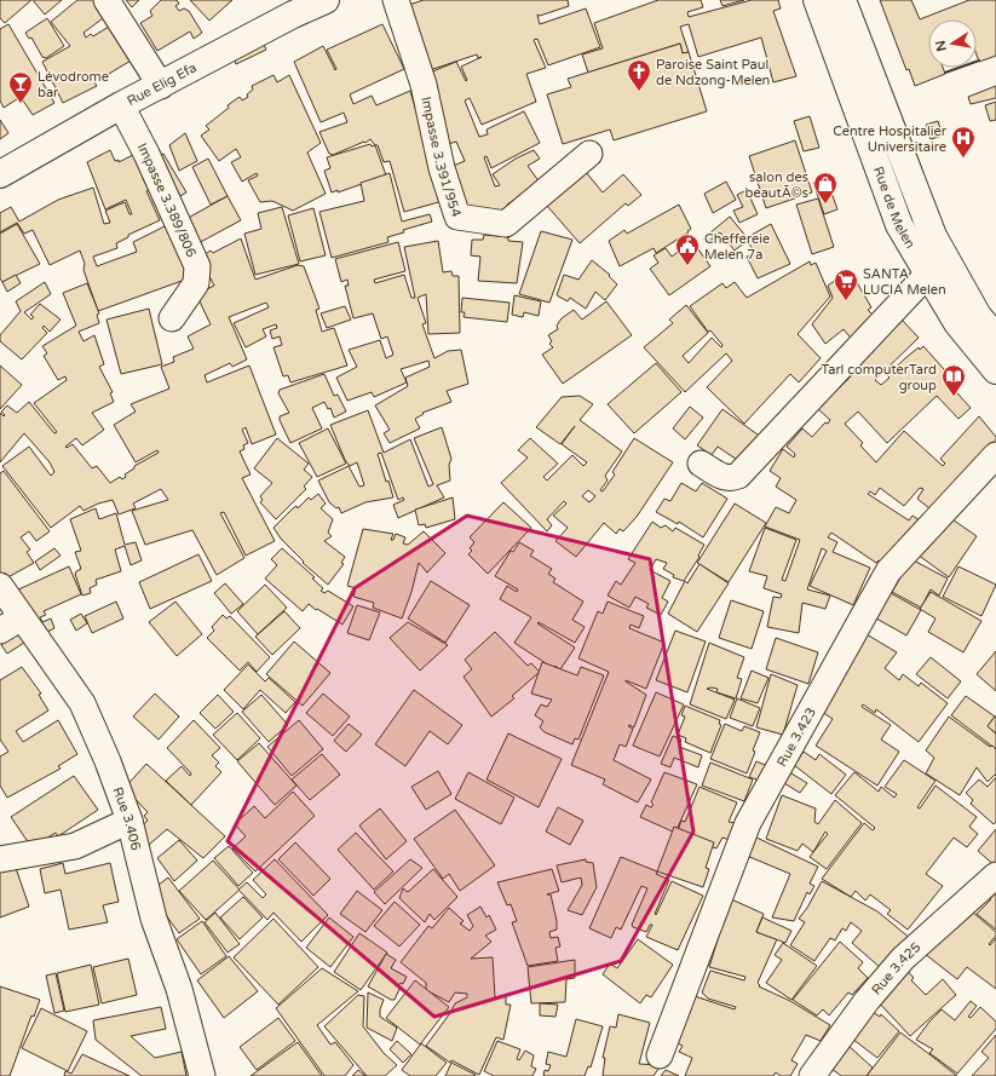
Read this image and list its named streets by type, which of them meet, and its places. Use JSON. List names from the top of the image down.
{
  "streets": {
    "main road": ["Rue Elig Efa", "Rue de Melen"],
    "street": [
      "Impasse 3.391/954",
      "Impasse 3.389/806",
      "Rue 3.423",
      "Rue 3.406",
      "Rue 3.425"
    ]
  },
  "crossings": [
    ["Rue Elig Efa", "Impasse 3.389/806"]
  ],
  "places": {
    "church": ["Paroise Saint Paul de Ndzong-Melen"],
    "bar": ["Lévodrome bar"],
    "hospital": ["Centre Hospitalier Universitaire"],
    "shop": ["salon des beautÃ©s"],
    "public building": ["Cheffereie Melen 7a"],
    "supermarket": ["SANTA LUCIA Melen"],
    "library": ["Tarl computerTard group"]
  },
  "north": "left"
}
